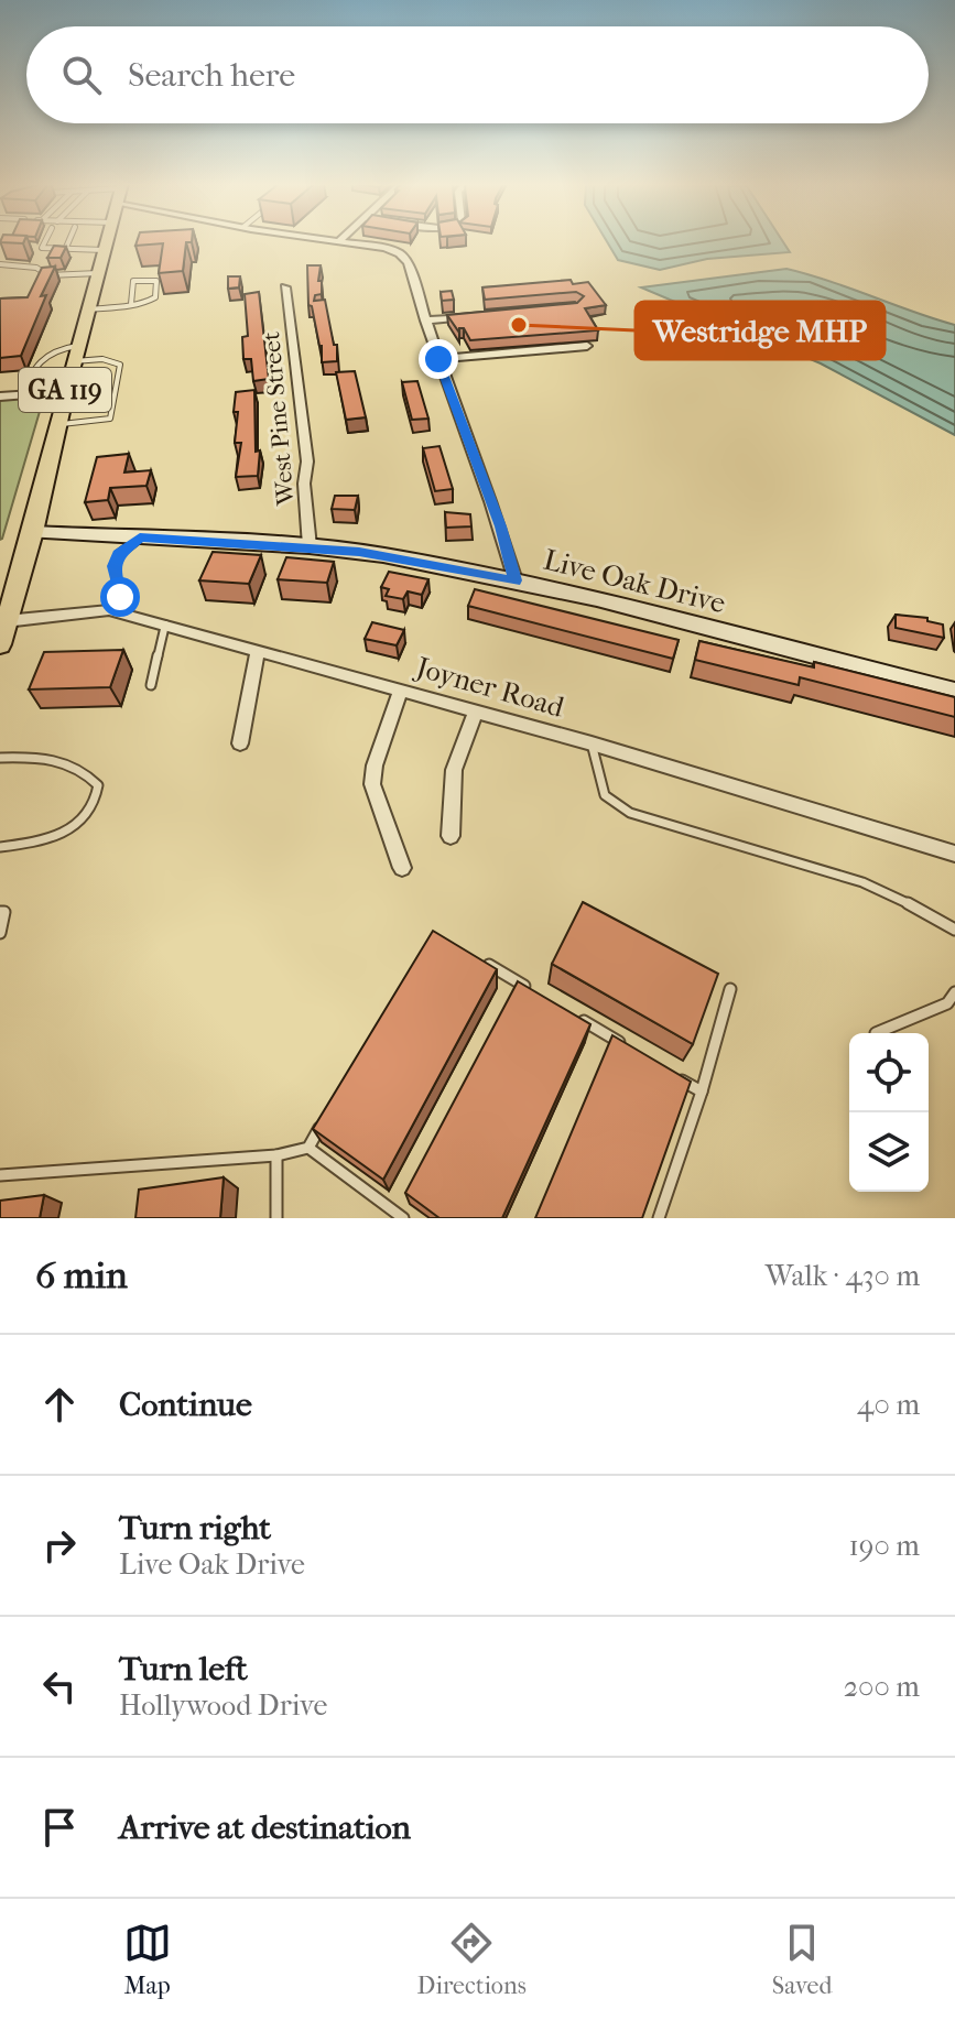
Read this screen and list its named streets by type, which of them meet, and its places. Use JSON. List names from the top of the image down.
{
  "streets": {
    "main road": ["GA 119"],
    "street": ["West Pine Street", "Live Oak Drive", "Joyner Road"]
  },
  "crossings": [
    ["GA 119", "Live Oak Drive"],
    ["GA 119", "Joyner Road"],
    ["West Pine Street", "Live Oak Drive"]
  ],
  "places": ["Westridge MHP"],
  "page": {
    "search": "Search here",
    "heading": ["6 min", "Walk · 430 m"],
    "list": [
      ["Continue", "40 m"],
      ["Turn right", "Live Oak Drive", "190 m"],
      ["Turn left", "Hollywood Drive", "200 m"],
      "Arrive at destination"
    ],
    "nav": ["Map", "Directions", "Saved"]
  }
}
